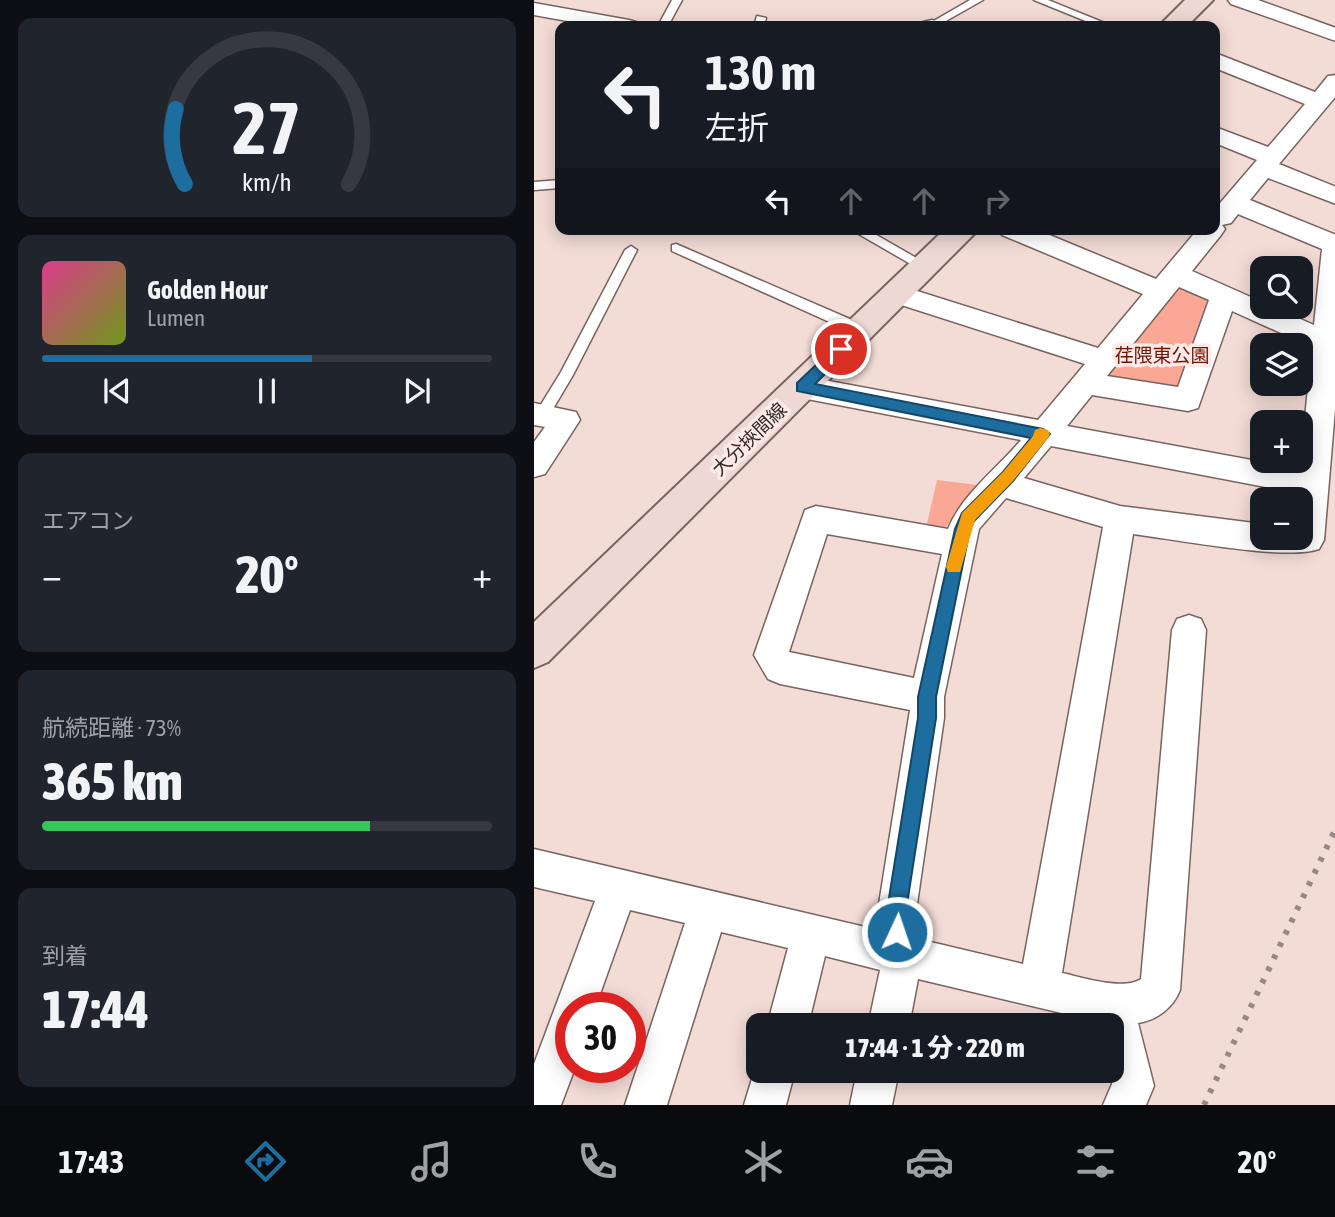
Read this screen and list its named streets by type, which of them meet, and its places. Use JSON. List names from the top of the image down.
{
  "streets": {
    "main road": ["大分挾間線"]
  },
  "parks": ["荏隈東公園"],
  "page": {
    "turn": ["130 m", "左折"],
    "map_buttons": ["+", "−"],
    "song": ["Golden Hour", "Lumen"],
    "tile": [
      "エアコン",
      ["航続距離 · 73%", "365 km"],
      ["到着", "17:44"]
    ],
    "heat": ["−", "20°", "+"],
    "limit": "30",
    "trip": "17:44 · 1 分 · 220 m",
    "tabs": ["17:43", "20°"],
    "gauge": ["27", "km/h"]
  }
}
